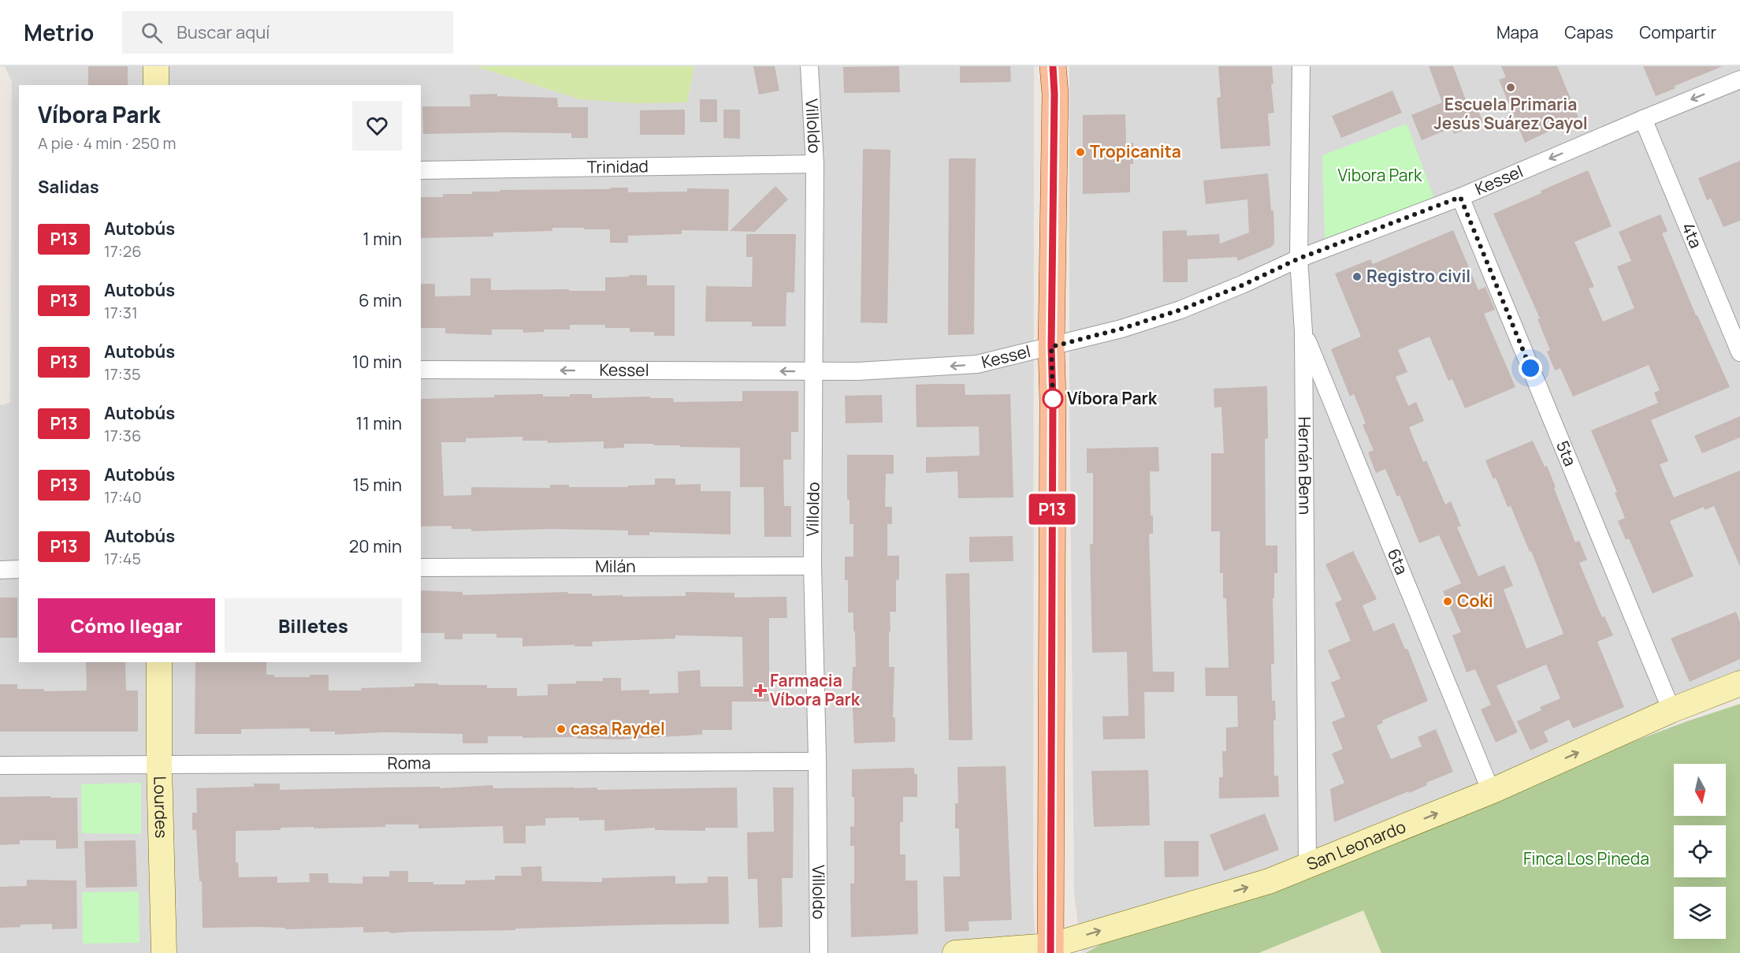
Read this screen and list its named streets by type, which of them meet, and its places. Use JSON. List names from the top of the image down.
{
  "streets": {
    "street": [
      "Villoldo",
      "Trinidad",
      "Kessel",
      "4ta",
      "5ta",
      "Hernán Benn",
      "6ta",
      "Milán",
      "Roma",
      "Lourdes",
      "San Leonardo"
    ]
  },
  "crossings": [
    ["Villoldo", "Trinidad"],
    ["Villoldo", "Kessel"],
    ["Villoldo", "Milán"],
    ["Villoldo", "Roma"],
    ["Kessel", "4ta"],
    ["Kessel", "5ta"],
    ["Kessel", "Hernán Benn"],
    ["5ta", "San Leonardo"],
    ["Hernán Benn", "6ta"],
    ["Hernán Benn", "San Leonardo"],
    ["6ta", "San Leonardo"],
    ["Roma", "Lourdes"]
  ],
  "one_way": ["Kessel", "San Leonardo"],
  "parks": ["Vibora Park", "Finca Los Pineda"],
  "places": {
    "other": [
      "Escuela Primaria Jesús Suárez Gayol",
      "Tropicanita",
      "Registro civil",
      "Víbora Park",
      "Coki",
      "casa Raydel"
    ],
    "health": ["Farmacia Víbora Park"]
  },
  "lines": ["bus line P13"],
  "north": "bottom",
  "page": {
    "header": "Metrio",
    "search": "Buscar aquí",
    "nav": ["Mapa", "Capas", "Compartir"],
    "on_map": "P13",
    "heading": [
      ["Víbora Park", "A pie · 4 min · 250 m"],
      "Salidas"
    ],
    "list": [
      {
        "mark": "P13",
        "name": "Autobús",
        "note": "17:26",
        "value": "1 min"
      },
      {
        "mark": "P13",
        "name": "Autobús",
        "note": "17:31",
        "value": "6 min"
      },
      {
        "mark": "P13",
        "name": "Autobús",
        "note": "17:35",
        "value": "10 min"
      },
      {
        "mark": "P13",
        "name": "Autobús",
        "note": "17:36",
        "value": "11 min"
      },
      {
        "mark": "P13",
        "name": "Autobús",
        "note": "17:40",
        "value": "15 min"
      },
      {
        "mark": "P13",
        "name": "Autobús",
        "note": "17:45",
        "value": "20 min"
      }
    ],
    "buttons": ["Cómo llegar", "Billetes"]
  }
}
